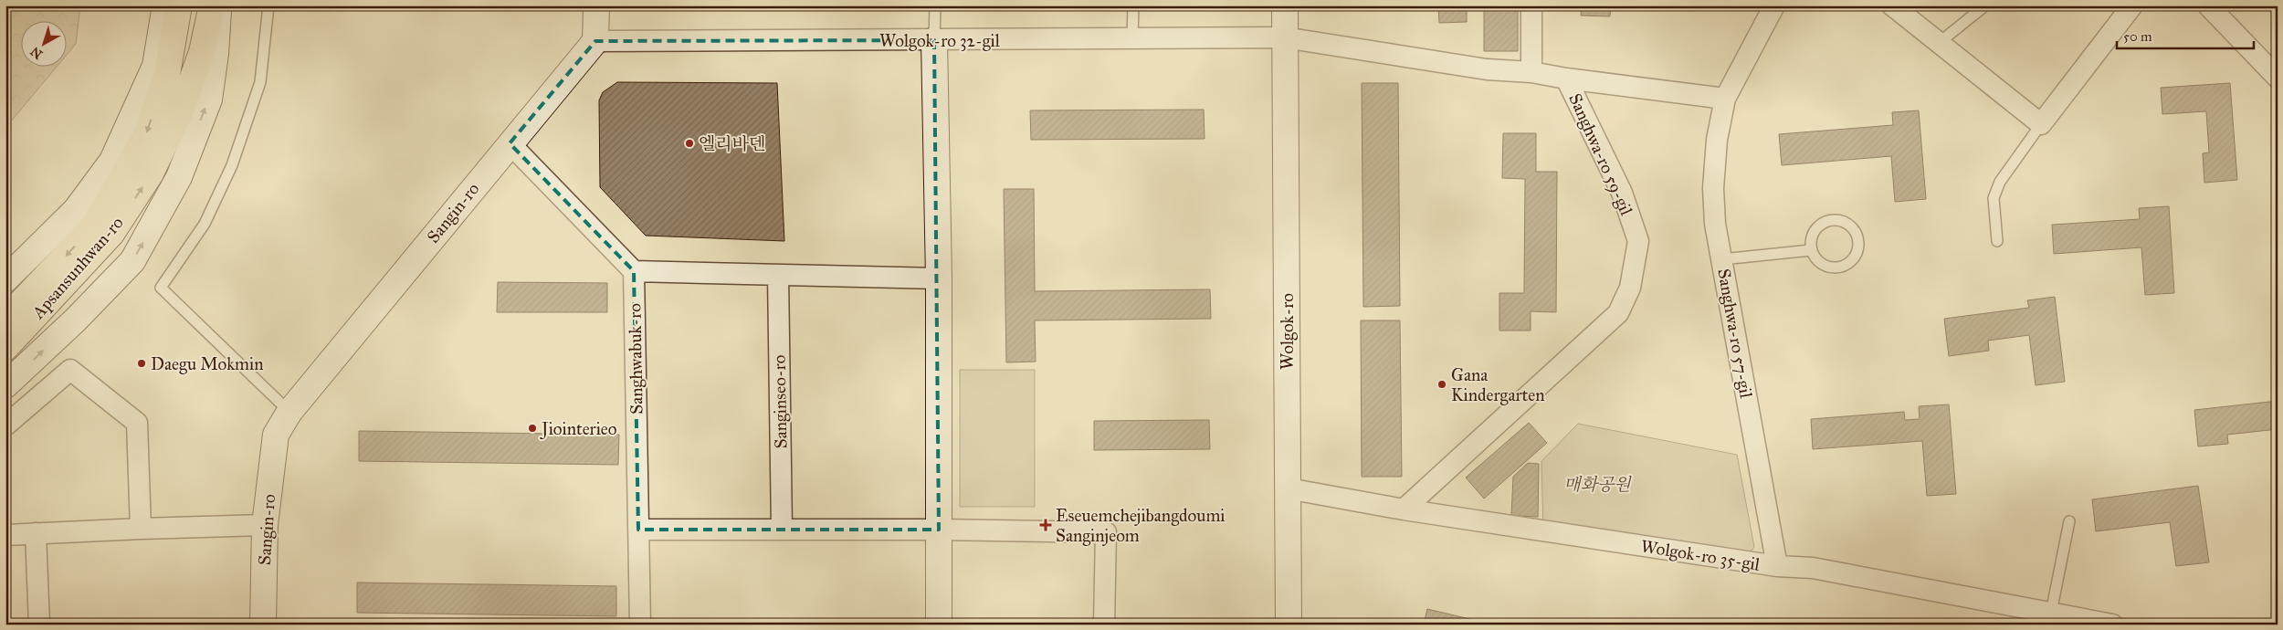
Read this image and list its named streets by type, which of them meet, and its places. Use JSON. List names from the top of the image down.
{
  "streets": {
    "highway": ["Apsansunhwan-ro"],
    "street": [
      "Wolgok-ro 32-gil",
      "Sanghwa-ro 59-gil",
      "Sangin-ro",
      "Wolgok-ro",
      "Sanghwa-ro 57-gil",
      "Sanghwabuk-ro",
      "Sanginseo-ro",
      "Wolgok-ro 35-gil"
    ]
  },
  "crossings": [
    ["Wolgok-ro 32-gil", "Sangin-ro"],
    ["Wolgok-ro 32-gil", "Wolgok-ro"],
    ["Sanghwa-ro 59-gil", "Wolgok-ro 35-gil"],
    ["Wolgok-ro", "Wolgok-ro 35-gil"],
    ["Sanghwa-ro 57-gil", "Wolgok-ro 35-gil"]
  ],
  "parks": ["매화공원"],
  "places": {
    "other": [
      "엘리바덴",
      "Daegu Mokmin",
      "Gana Kindergarten",
      "Jiointerieo"
    ],
    "health": ["Eseuemchejibangdoumi Sanginjeom"]
  },
  "scale_bar": "50 m",
  "north": "bottom left"
}
